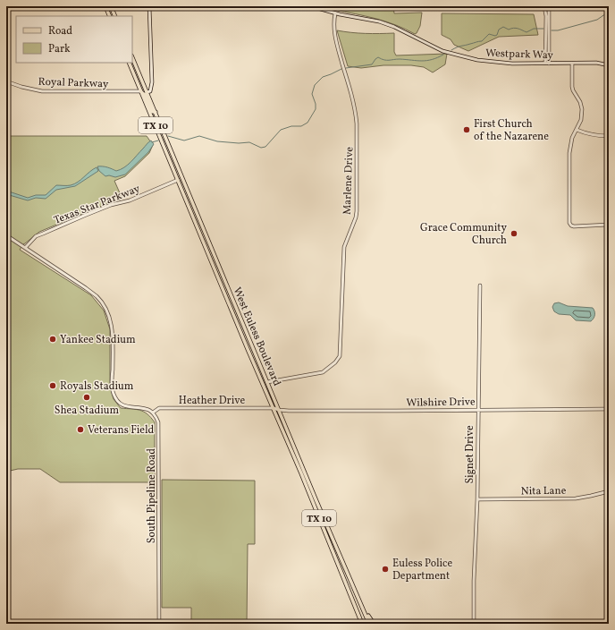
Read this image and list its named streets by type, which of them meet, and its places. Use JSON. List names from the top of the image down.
{
  "streets": {
    "main road": ["TX 10", "West Euless Boulevard"],
    "street": [
      "Westpark Way",
      "Royal Parkway",
      "Marlene Drive",
      "Texas Star Parkway",
      "Heather Drive",
      "Wilshire Drive",
      "Signet Drive",
      "Nita Lane",
      "South Pipeline Road"
    ]
  },
  "crossings": [
    ["Westpark Way", "Marlene Drive"],
    ["Royal Parkway", "West Euless Boulevard"],
    ["Marlene Drive", "West Euless Boulevard"],
    ["Texas Star Parkway", "West Euless Boulevard"],
    ["West Euless Boulevard", "Heather Drive"],
    ["West Euless Boulevard", "Wilshire Drive"],
    ["Heather Drive", "Wilshire Drive"],
    ["Heather Drive", "South Pipeline Road"],
    ["Wilshire Drive", "Signet Drive"],
    ["Signet Drive", "Nita Lane"]
  ],
  "places": [
    "First Church of the Nazarene",
    "Grace Community Church",
    "Yankee Stadium",
    "Royals Stadium",
    "Shea Stadium",
    "Veterans Field",
    "Euless Police Department"
  ],
  "legend": ["Road", "Park"]
}
